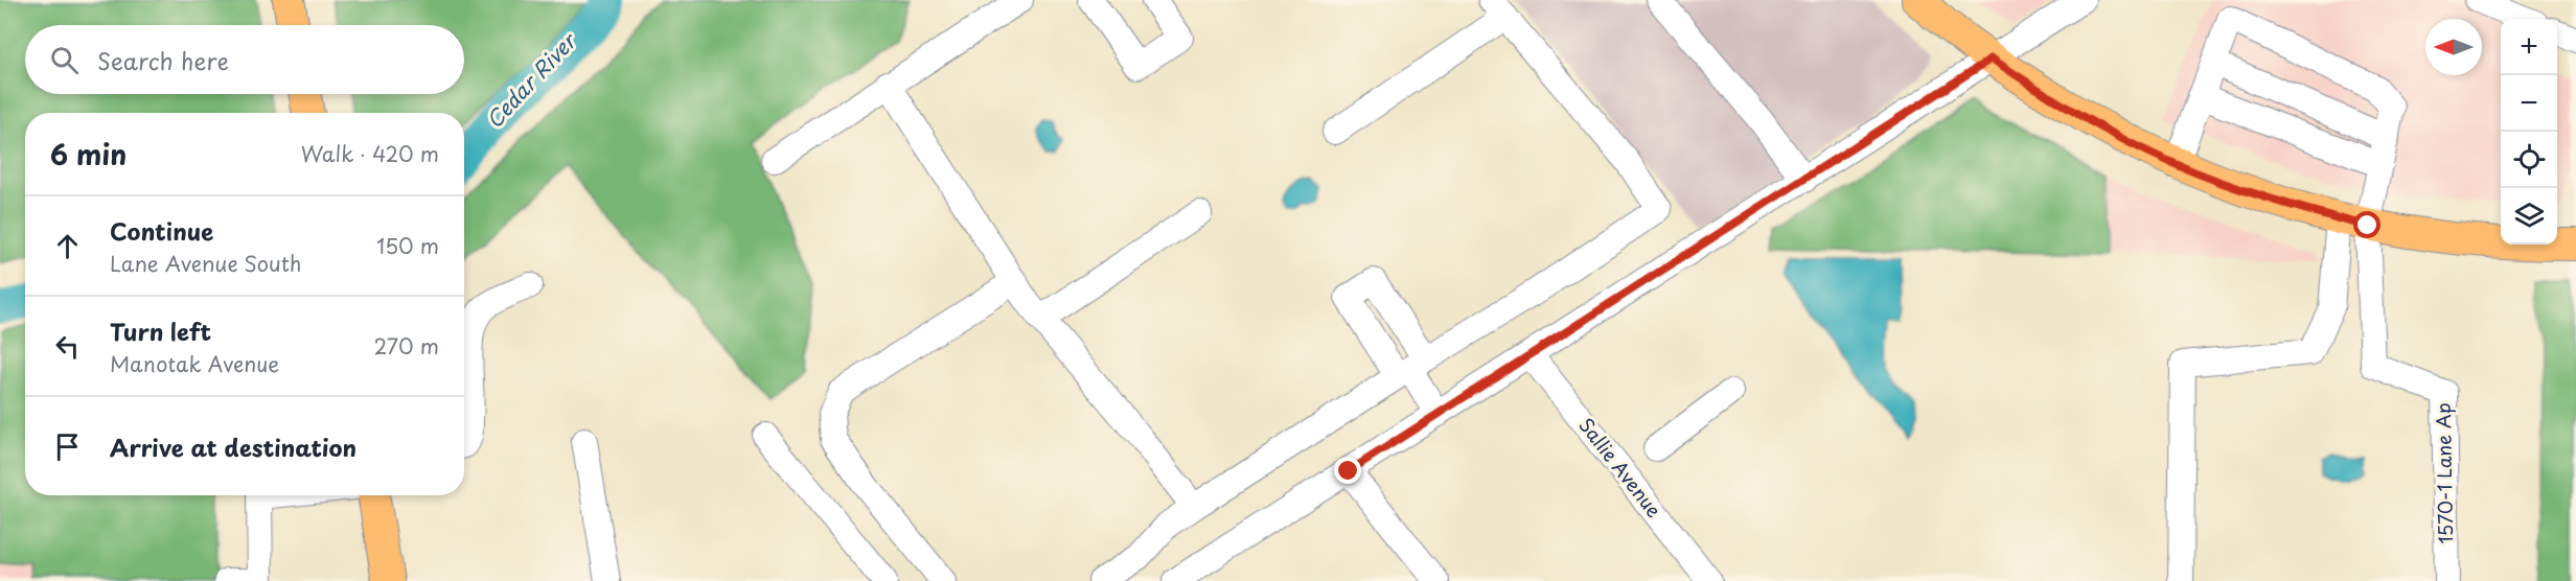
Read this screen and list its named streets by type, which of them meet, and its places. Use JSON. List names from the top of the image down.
{
  "streets": {
    "street": ["Sallie Avenue", "1570-1 Lane Ap"]
  },
  "water": ["Cedar River"],
  "north": "left",
  "page": {
    "map_buttons": ["+", "−"],
    "search": "Search here",
    "heading": ["6 min", "Walk · 420 m"],
    "list": [
      ["Continue", "Lane Avenue South", "150 m"],
      ["Turn left", "Manotak Avenue", "270 m"],
      "Arrive at destination"
    ]
  }
}
